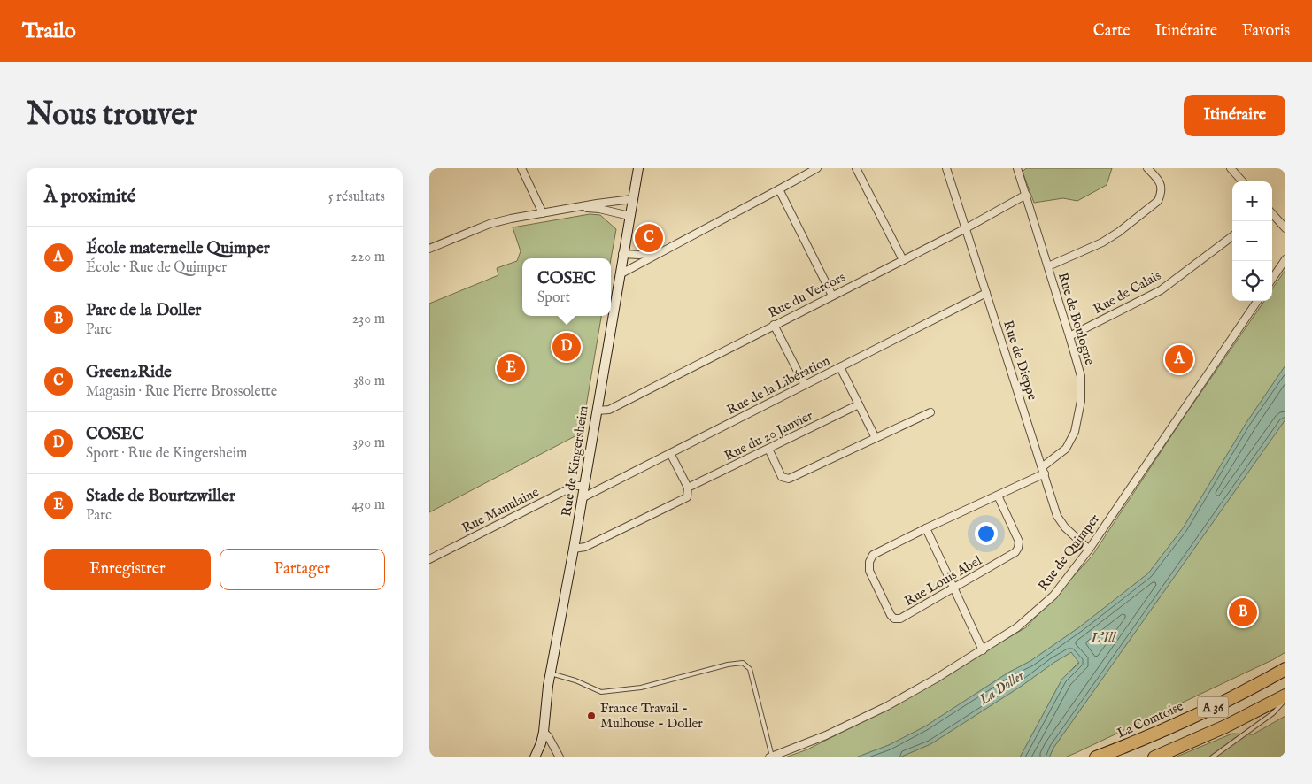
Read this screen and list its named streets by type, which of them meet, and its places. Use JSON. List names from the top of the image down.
{
  "streets": {
    "highway": ["A 36", "La Comtoise"],
    "main road": ["Rue de Kingersheim"],
    "street": [
      "Rue de Calais",
      "Rue du Vercors",
      "Rue de Boulogne",
      "Rue de Dieppe",
      "Rue de la Libération",
      "Rue du 20 Janvier",
      "Rue Manulaine",
      "Rue de Quimper",
      "Rue Louis Abel"
    ]
  },
  "crossings": [
    ["Rue de Calais", "Rue de Boulogne"],
    ["Rue du Vercors", "Rue de Boulogne"],
    ["Rue du Vercors", "Rue de Dieppe"],
    ["Rue du Vercors", "Rue de Kingersheim"],
    ["Rue de Boulogne", "Rue de Dieppe"],
    ["Rue de Boulogne", "Rue Louis Abel"],
    ["Rue de Dieppe", "Rue de la Libération"],
    ["Rue de Dieppe", "Rue de Quimper"],
    ["Rue de la Libération", "Rue de Kingersheim"],
    ["Rue de Kingersheim", "Rue Manulaine"]
  ],
  "water": ["L'Ill", "La Doller"],
  "places": ["France Travail - Mulhouse - Doller"],
  "page": {
    "header": "Trailo",
    "nav": ["Carte", "Itinéraire", "Favoris"],
    "buttons": [
      "Itinéraire",
      ["Enregistrer", "Partager"]
    ],
    "title": "Nous trouver",
    "heading": ["À proximité", "5 résultats"],
    "map_buttons": ["+", "−"],
    "pins": [
      "C",
      "D",
      "A",
      "E",
      "B"
    ],
    "list": [
      {
        "mark": "A",
        "name": "École maternelle Quimper",
        "note": "École · Rue de Quimper",
        "value": "220 m"
      },
      {
        "mark": "B",
        "name": "Parc de la Doller",
        "note": "Parc",
        "value": "230 m"
      },
      {
        "mark": "C",
        "name": "Green2Ride",
        "note": "Magasin · Rue Pierre Brossolette",
        "value": "380 m"
      },
      {
        "mark": "D",
        "name": "COSEC",
        "note": "Sport · Rue de Kingersheim",
        "value": "390 m"
      },
      {
        "mark": "E",
        "name": "Stade de Bourtzwiller",
        "note": "Parc",
        "value": "430 m"
      }
    ],
    "popup": ["COSEC", "Sport"]
  }
}
